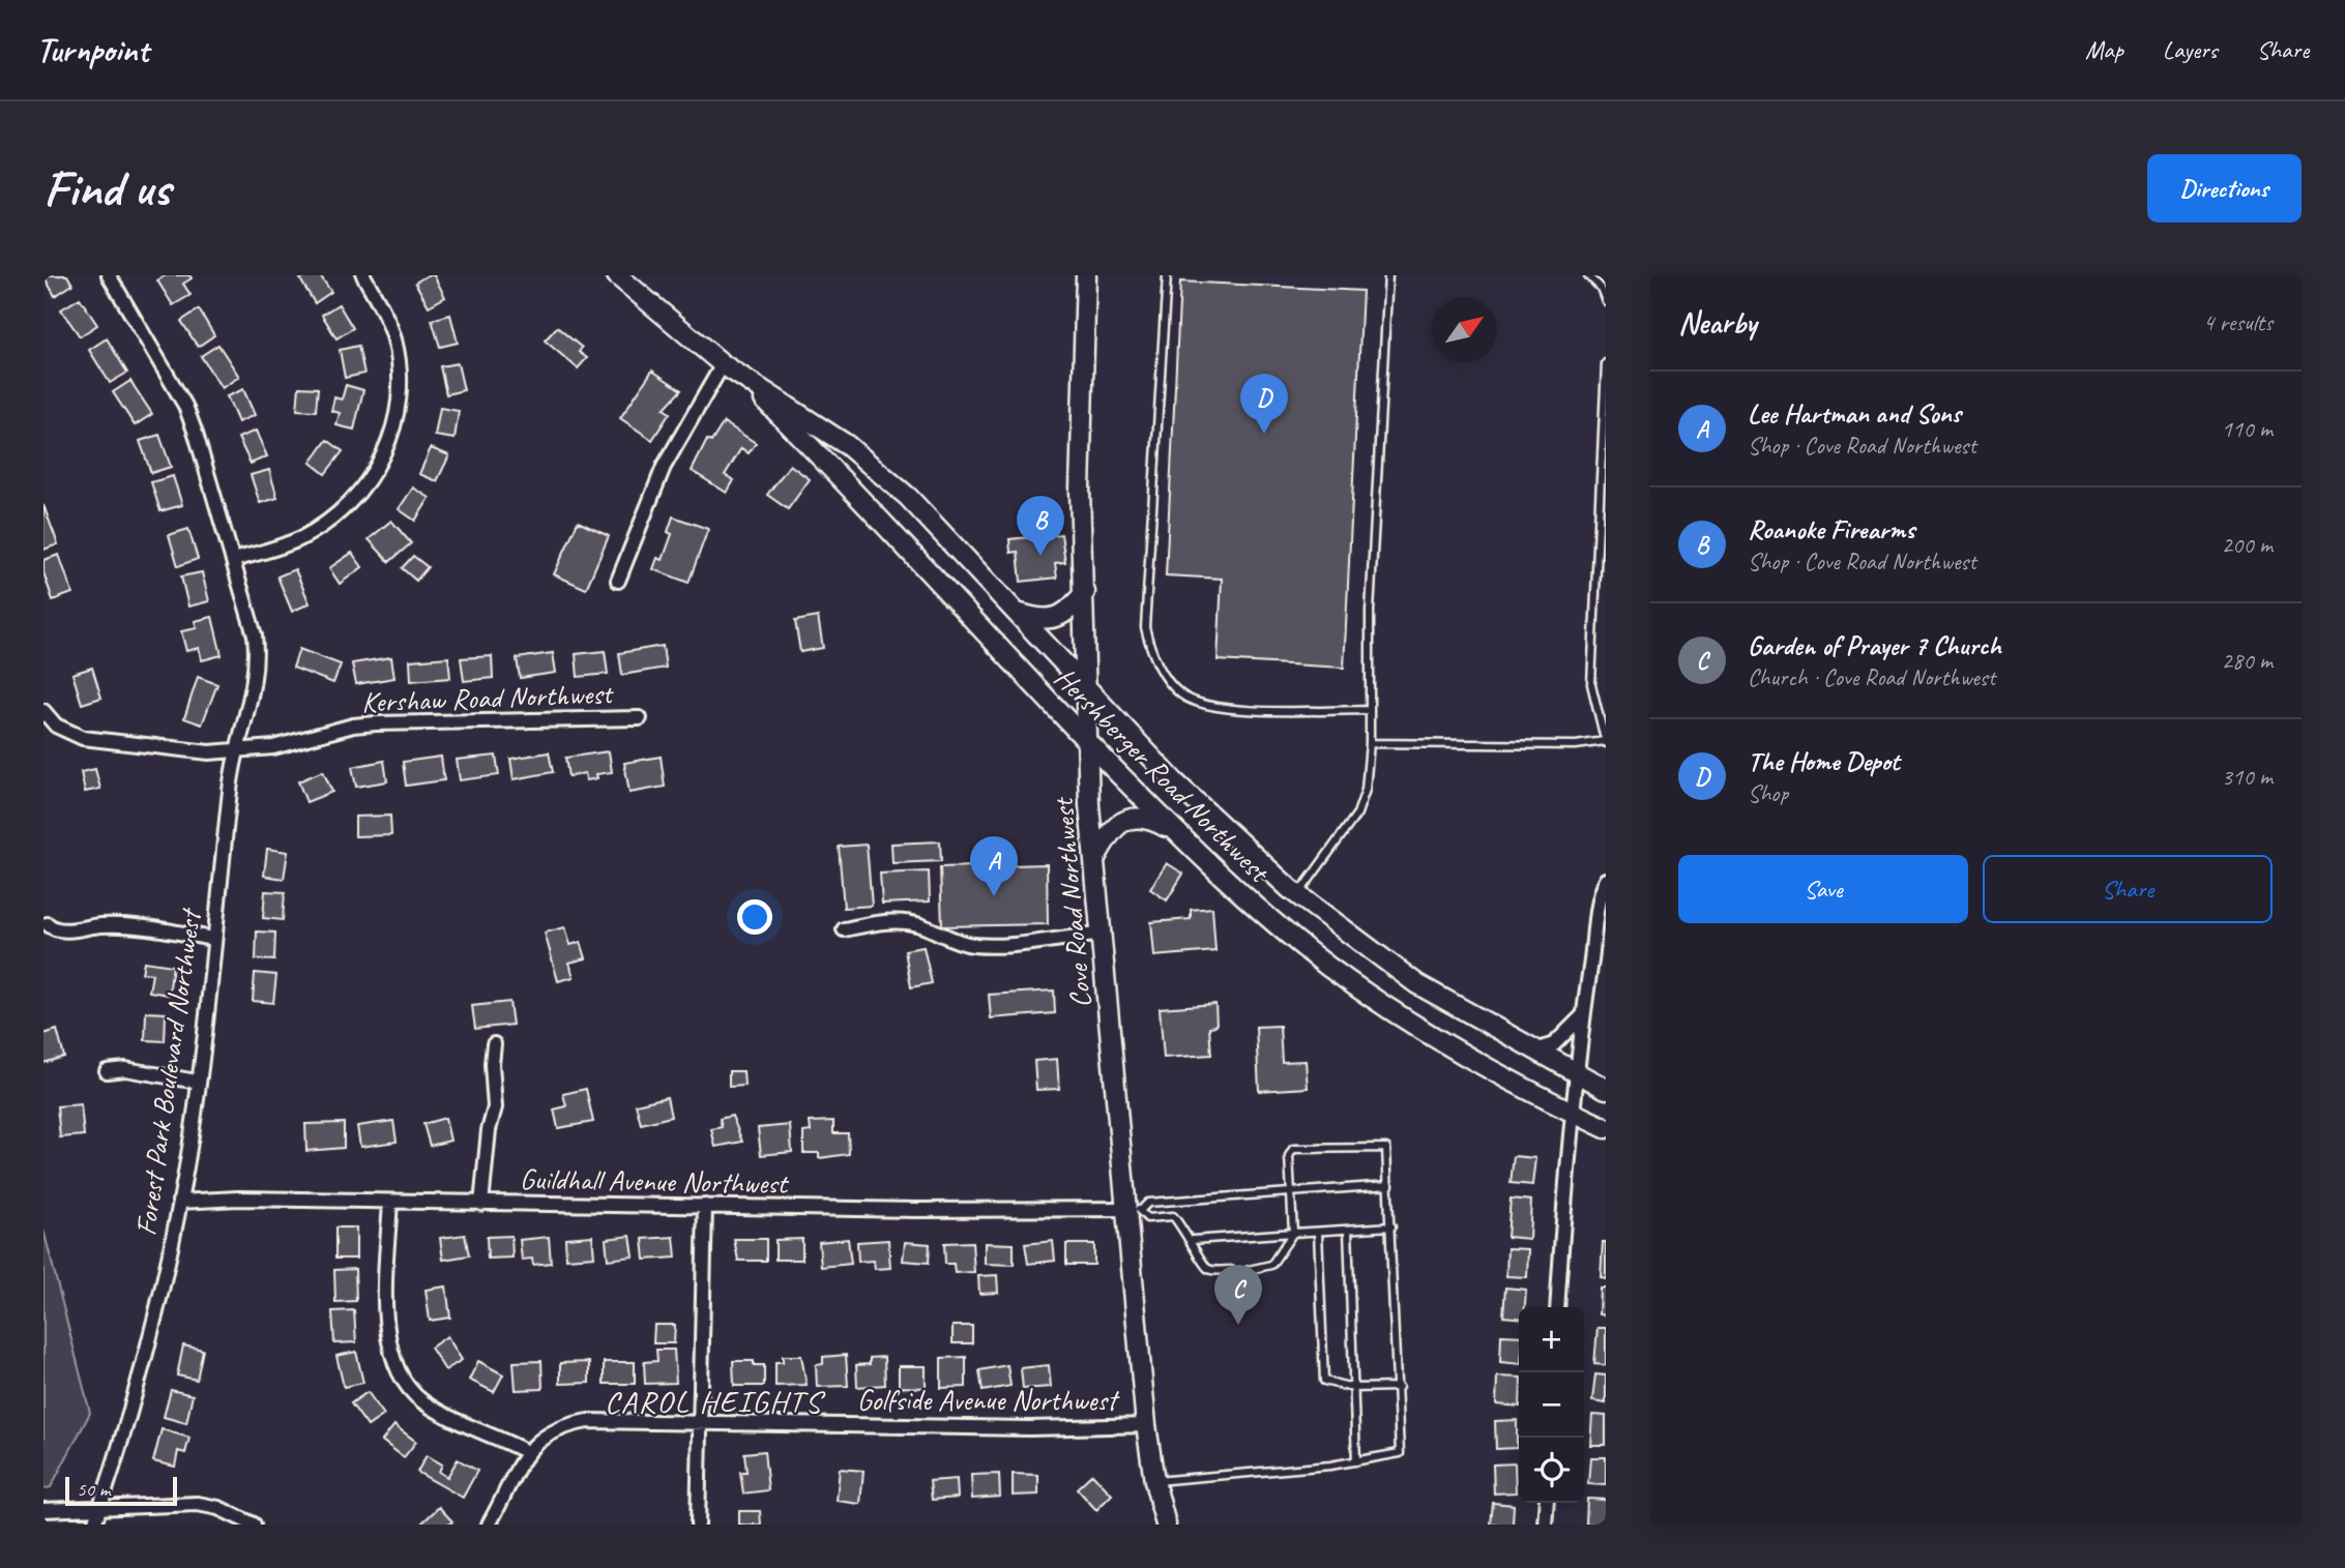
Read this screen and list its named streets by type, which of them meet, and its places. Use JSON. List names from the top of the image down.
{
  "streets": {
    "main road": ["Hershberger Road Northwest", "Cove Road Northwest"],
    "street": [
      "Kershaw Road Northwest",
      "Forest Park Boulevard Northwest",
      "Guildhall Avenue Northwest",
      "Golfside Avenue Northwest"
    ]
  },
  "crossings": [
    ["Kershaw Road Northwest", "Forest Park Boulevard Northwest"],
    ["Hershberger Road Northwest", "Cove Road Northwest"],
    ["Cove Road Northwest", "Guildhall Avenue Northwest"],
    ["Cove Road Northwest", "Golfside Avenue Northwest"],
    ["Forest Park Boulevard Northwest", "Guildhall Avenue Northwest"]
  ],
  "districts": ["CAROL HEIGHTS"],
  "scale_bar": "50 m",
  "north": "top right",
  "page": {
    "header": "Turnpoint",
    "nav": ["Map", "Layers", "Share"],
    "buttons": [
      "Directions",
      ["Save", "Share"]
    ],
    "title": "Find us",
    "heading": ["Nearby", "4 results"],
    "list": [
      {
        "mark": "A",
        "name": "Lee Hartman and Sons",
        "note": "Shop · Cove Road Northwest",
        "value": "110 m"
      },
      {
        "mark": "B",
        "name": "Roanoke Firearms",
        "note": "Shop · Cove Road Northwest",
        "value": "200 m"
      },
      {
        "mark": "C",
        "name": "Garden of Prayer 7 Church",
        "note": "Church · Cove Road Northwest",
        "value": "280 m"
      },
      {
        "mark": "D",
        "name": "The Home Depot",
        "note": "Shop",
        "value": "310 m"
      }
    ],
    "pins": [
      "D",
      "B",
      "A",
      "C"
    ],
    "map_buttons": ["+", "−"],
    "scale": "50 m"
  }
}
